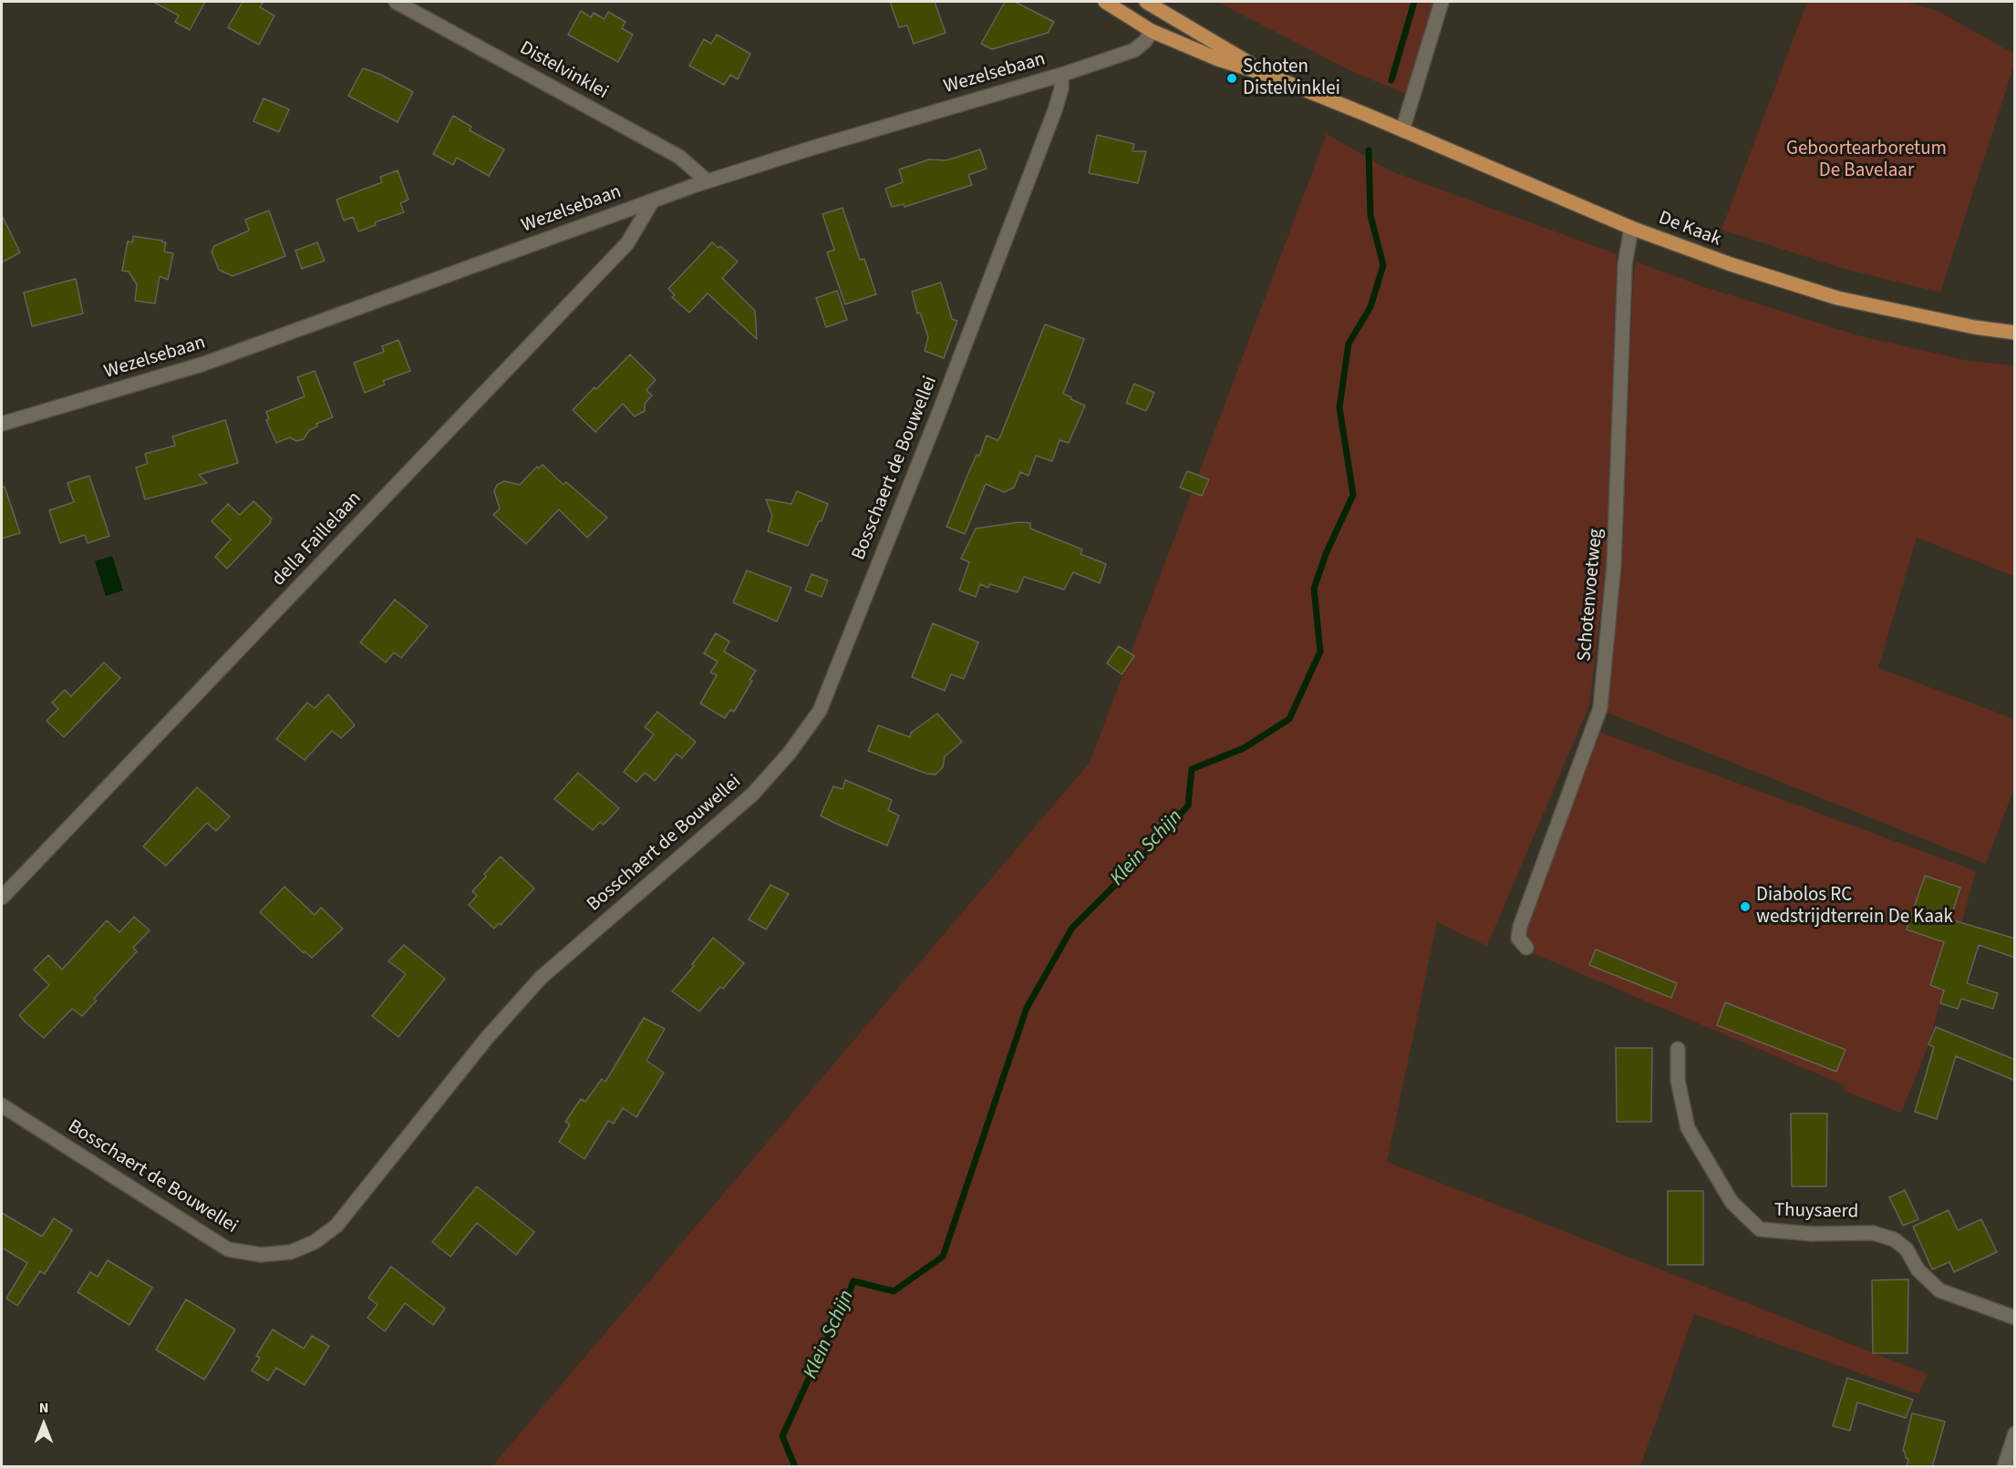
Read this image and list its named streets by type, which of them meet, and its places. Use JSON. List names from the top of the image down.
{
  "streets": {
    "main road": ["De Kaak"],
    "street": [
      "Distelvinklei",
      "Wezelsebaan",
      "Bosschaert de Bouwellei",
      "della Faillelaan",
      "Schotenvoetweg",
      "Thuysaerd"
    ]
  },
  "crossings": [
    ["Distelvinklei", "Wezelsebaan"],
    ["Wezelsebaan", "Bosschaert de Bouwellei"],
    ["Wezelsebaan", "della Faillelaan"],
    ["De Kaak", "Schotenvoetweg"]
  ],
  "water": ["Klein Schijn"],
  "parks": ["Geboortearboretum De Bavelaar"],
  "places": ["Schoten Distelvinklei", "Diabolos RC wedstrijdterrein De Kaak"],
  "north": "top"
}
